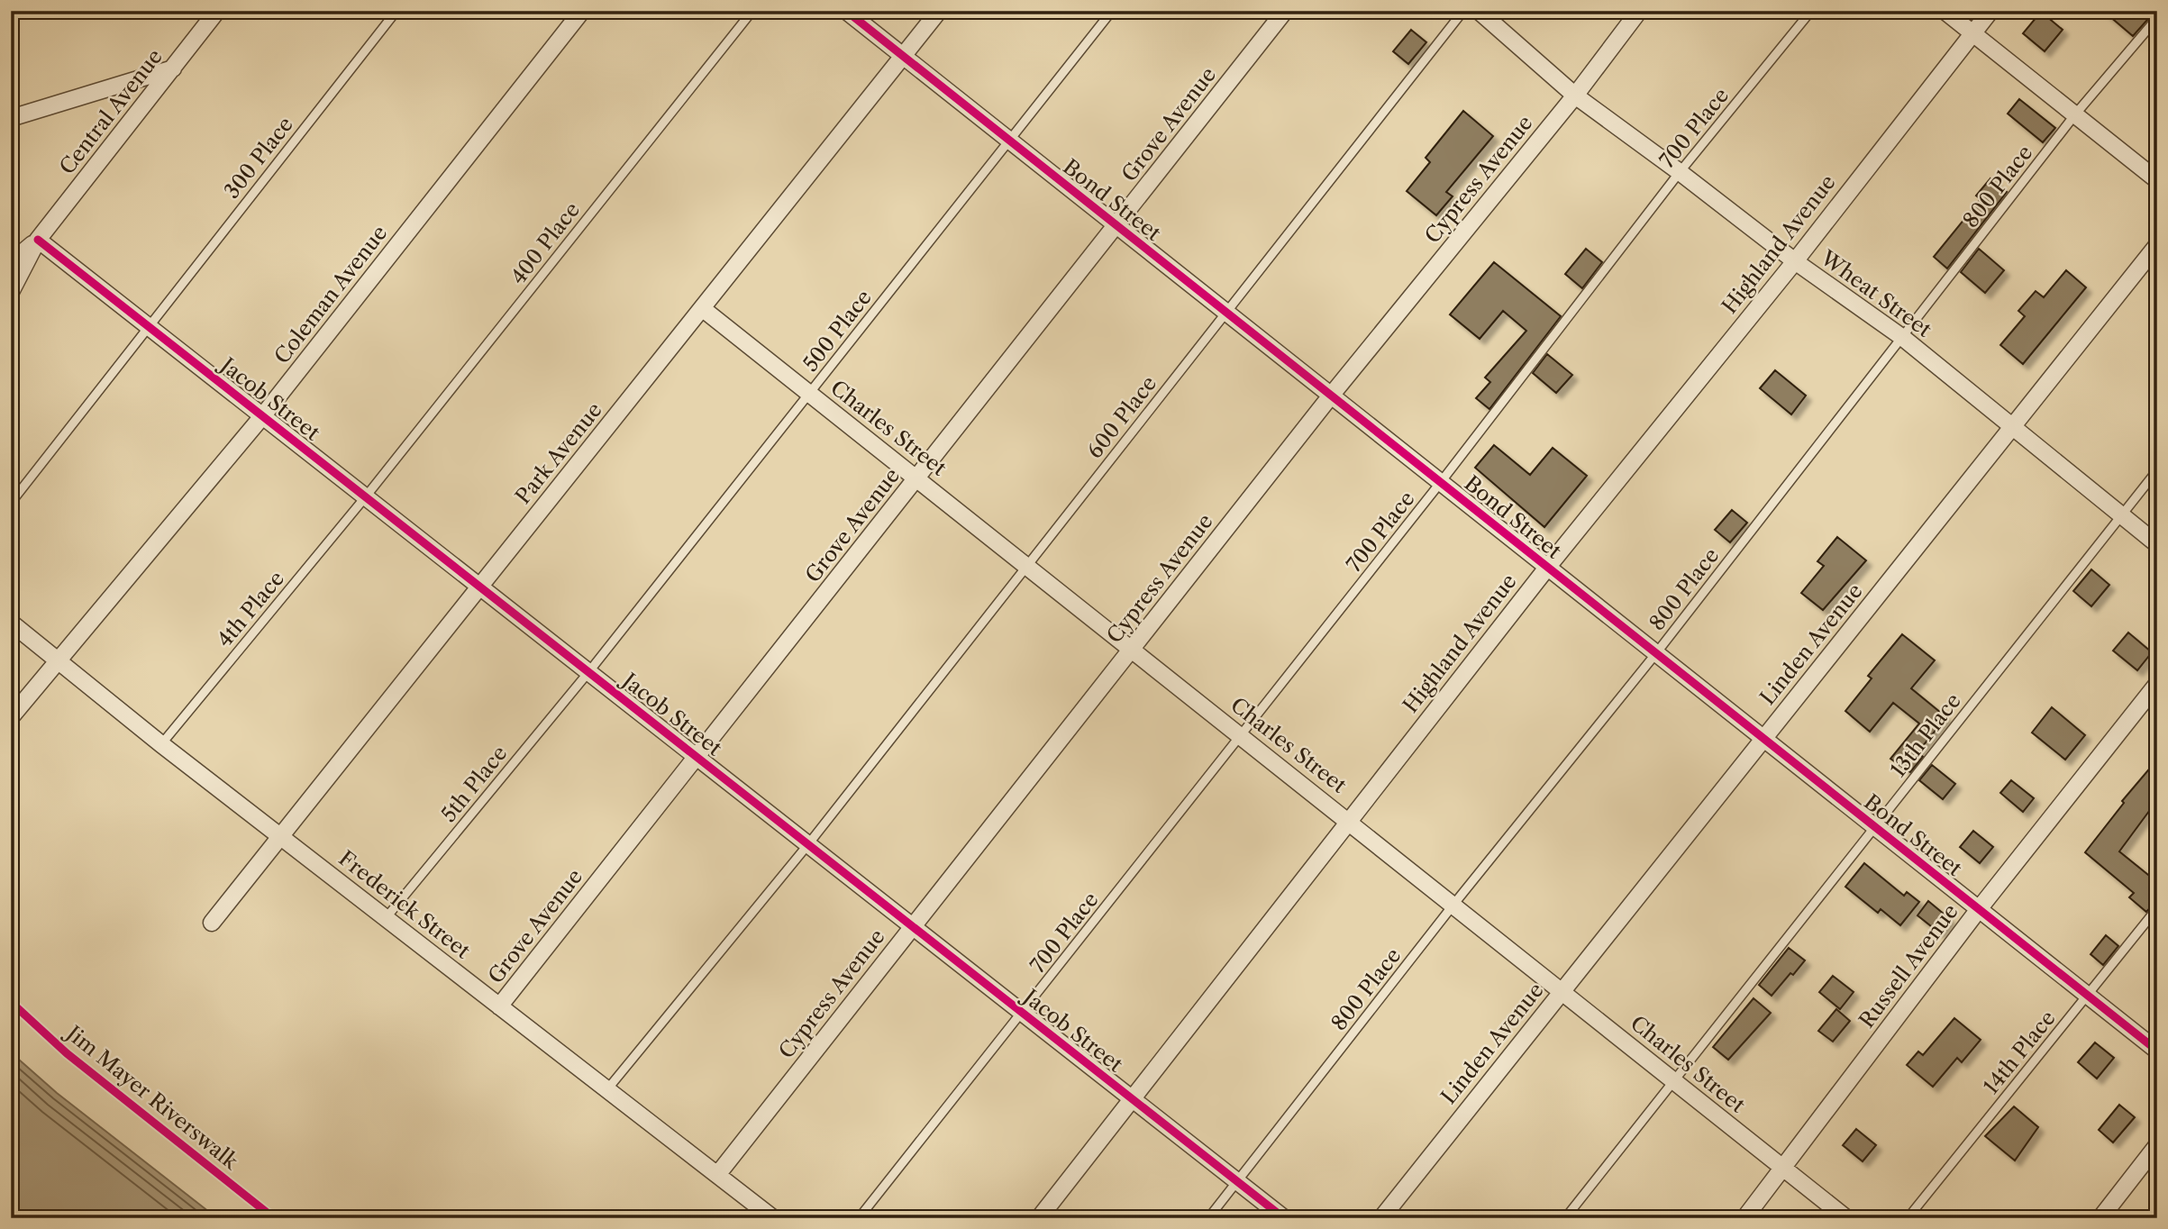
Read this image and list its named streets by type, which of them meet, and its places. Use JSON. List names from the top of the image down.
{
  "streets": {
    "street": [
      "Central Avenue",
      "Grove Avenue",
      "Cypress Avenue",
      "Bond Street",
      "Highland Avenue",
      "Wheat Street",
      "Coleman Avenue",
      "Jacob Street",
      "Charles Street",
      "Park Avenue",
      "Linden Avenue",
      "Frederick Street",
      "Russell Avenue"
    ],
    "lane": [
      "700 Place",
      "300 Place",
      "800 Place",
      "400 Place",
      "500 Place",
      "600 Place",
      "4th Place",
      "13th Place",
      "5th Place",
      "14th Place"
    ],
    "cycle path": ["Jim Mayer Riverswalk"]
  },
  "crossings": [
    ["Central Avenue", "Jacob Street"],
    ["Grove Avenue", "Bond Street"],
    ["Grove Avenue", "Jacob Street"],
    ["Grove Avenue", "Charles Street"],
    ["Grove Avenue", "Frederick Street"],
    ["700 Place", "Bond Street"],
    ["700 Place", "Wheat Street"],
    ["700 Place", "Jacob Street"],
    ["700 Place", "Charles Street"],
    ["300 Place", "Jacob Street"],
    ["Cypress Avenue", "Bond Street"],
    ["Cypress Avenue", "Wheat Street"],
    ["Cypress Avenue", "Jacob Street"],
    ["Cypress Avenue", "Charles Street"],
    ["Cypress Avenue", "Frederick Street"],
    ["800 Place", "Bond Street"],
    ["800 Place", "Wheat Street"],
    ["800 Place", "Jacob Street"],
    ["800 Place", "Charles Street"],
    ["Bond Street", "Highland Avenue"],
    ["Bond Street", "500 Place"],
    ["Bond Street", "600 Place"],
    ["Bond Street", "Park Avenue"],
    ["Bond Street", "Linden Avenue"],
    ["Bond Street", "13th Place"],
    ["Bond Street", "Russell Avenue"],
    ["Bond Street", "14th Place"],
    ["400 Place", "Jacob Street"],
    ["400 Place", "4th Place"],
    ["Highland Avenue", "Wheat Street"],
    ["Highland Avenue", "Jacob Street"],
    ["Highland Avenue", "Charles Street"],
    ["Wheat Street", "Linden Avenue"],
    ["Wheat Street", "13th Place"],
    ["Coleman Avenue", "Jacob Street"],
    ["Coleman Avenue", "Frederick Street"],
    ["500 Place", "Jacob Street"],
    ["500 Place", "Charles Street"],
    ["500 Place", "5th Place"],
    ["Jacob Street", "600 Place"],
    ["Jacob Street", "Park Avenue"],
    ["Jacob Street", "4th Place"],
    ["Jacob Street", "5th Place"],
    ["600 Place", "Charles Street"],
    ["600 Place", "Frederick Street"],
    ["Charles Street", "Park Avenue"],
    ["Charles Street", "Linden Avenue"],
    ["Charles Street", "13th Place"],
    ["Charles Street", "Russell Avenue"],
    ["Park Avenue", "Frederick Street"],
    ["4th Place", "Frederick Street"],
    ["5th Place", "Frederick Street"]
  ]
}
